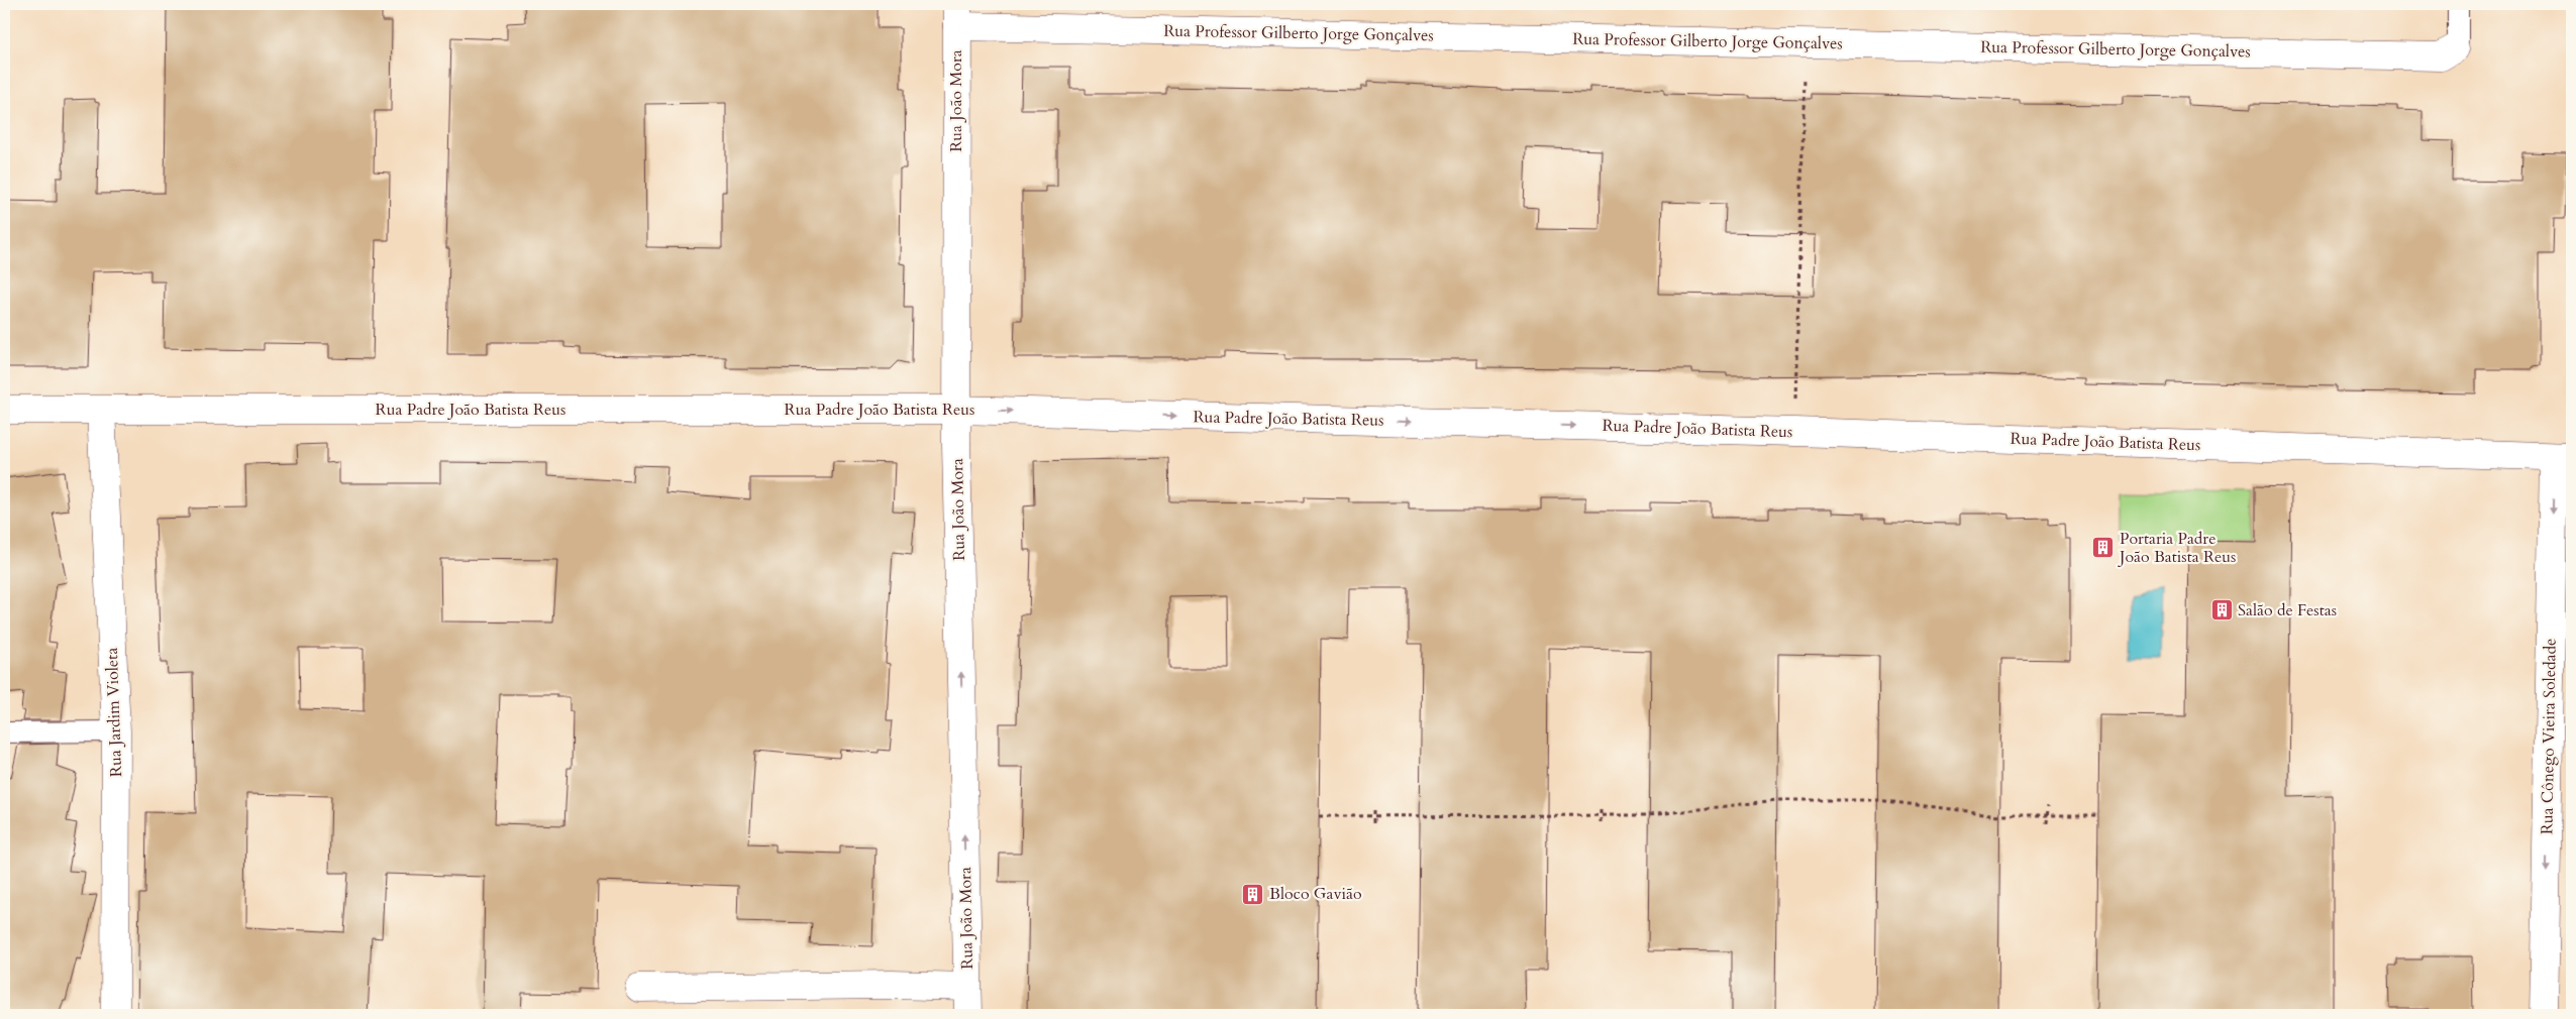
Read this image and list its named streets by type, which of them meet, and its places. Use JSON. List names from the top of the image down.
{
  "streets": {
    "street": [
      "Rua Professor Gilberto Jorge Gonçalves",
      "Rua João Mora",
      "Rua Padre João Batista Reus",
      "Rua Jardim Violeta",
      "Rua Cônego Vieira Soledade"
    ]
  },
  "crossings": [
    ["Rua Professor Gilberto Jorge Gonçalves", "Rua João Mora"],
    ["Rua João Mora", "Rua Padre João Batista Reus"],
    ["Rua Padre João Batista Reus", "Rua Jardim Violeta"],
    ["Rua Padre João Batista Reus", "Rua Cônego Vieira Soledade"]
  ],
  "one_way": ["Rua João Mora", "Rua Cônego Vieira Soledade"],
  "places": {
    "building": ["Portaria Padre João Batista Reus", "Salão de Festas", "Bloco Gavião"]
  }
}
